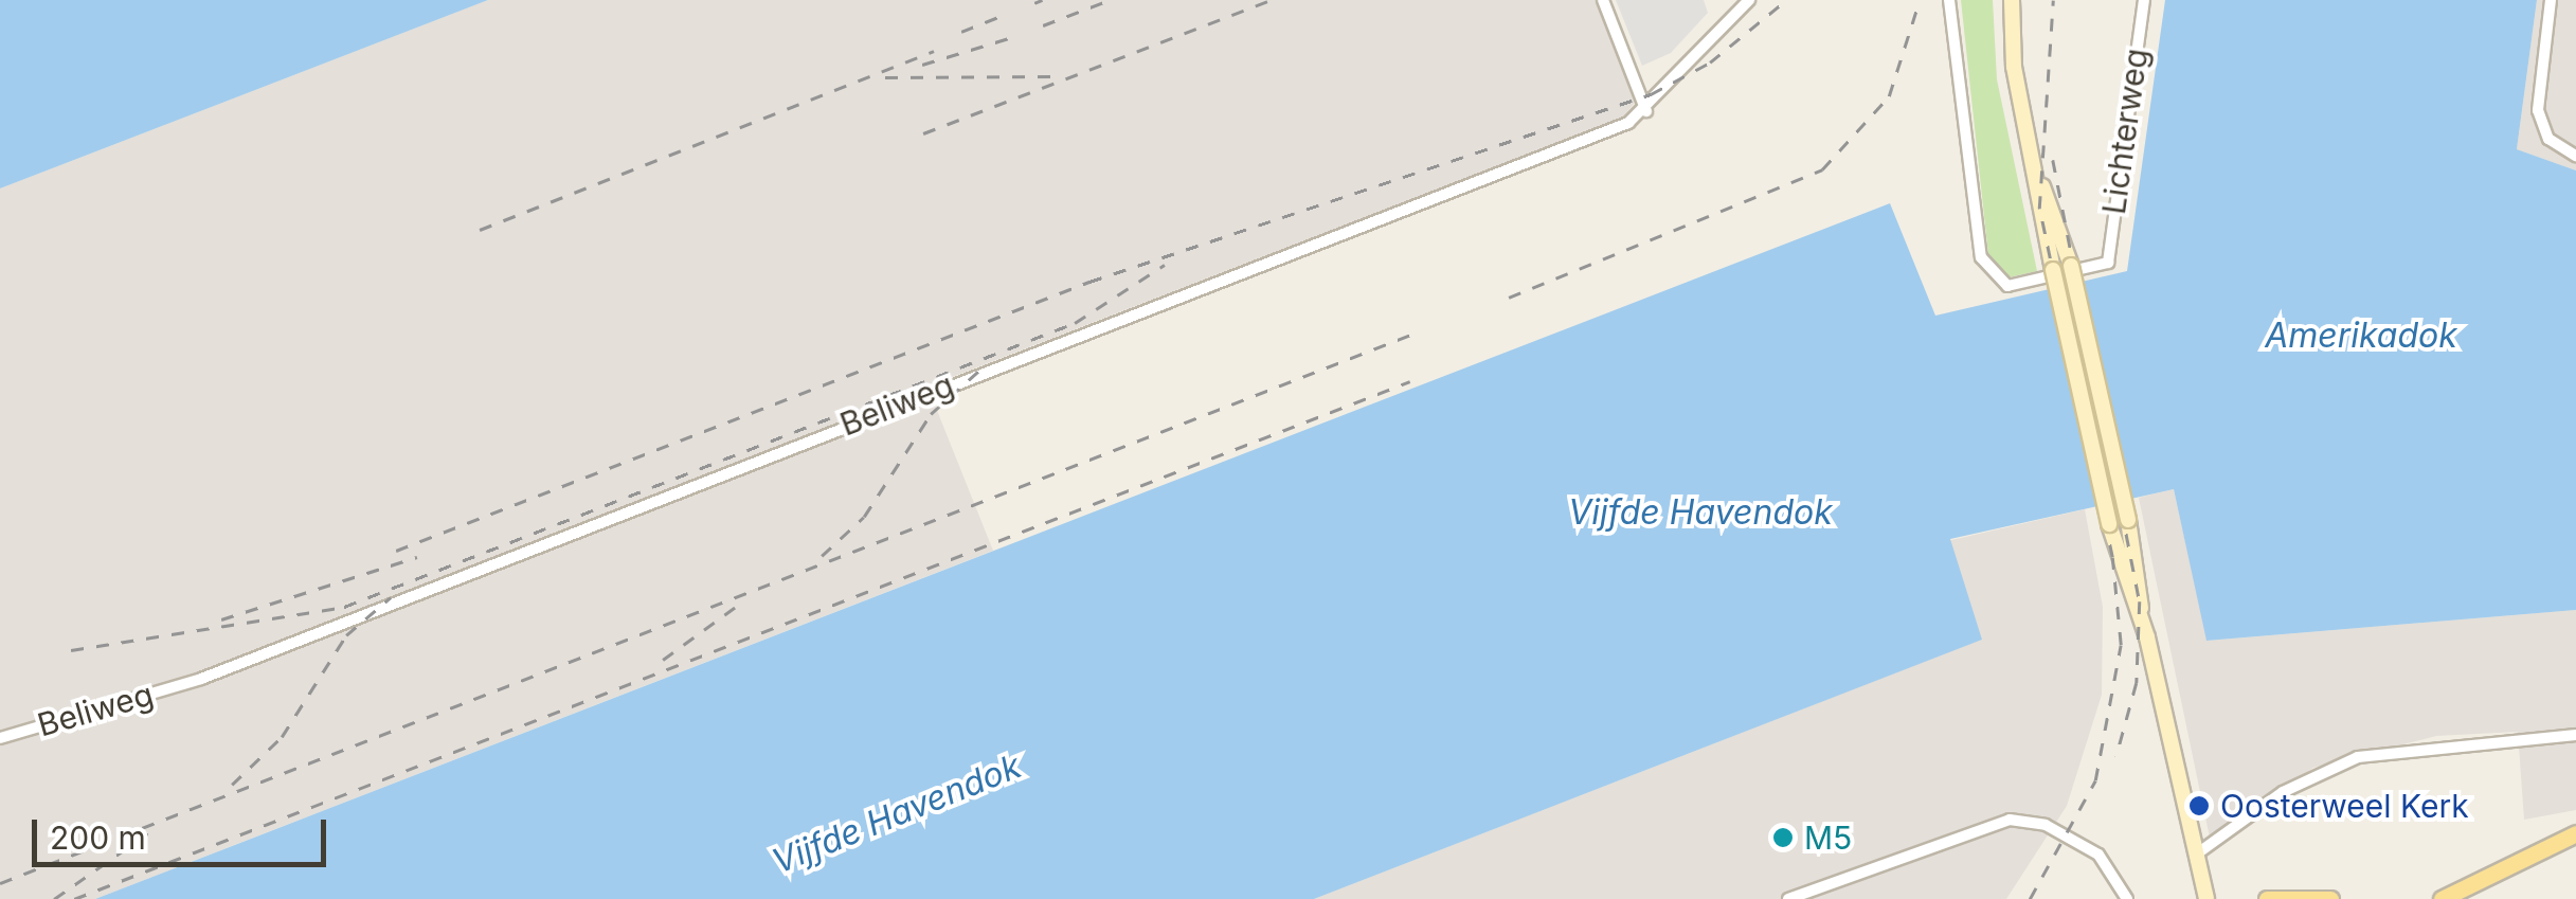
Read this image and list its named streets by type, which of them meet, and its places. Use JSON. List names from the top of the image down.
{
  "streets": {
    "street": ["Lichterweg", "Beliweg"]
  },
  "water": ["Amerikadok", "Vijfde Havendok"],
  "places": ["Oosterweel Kerk", "M5"],
  "scale_bar": "200 m"
}
